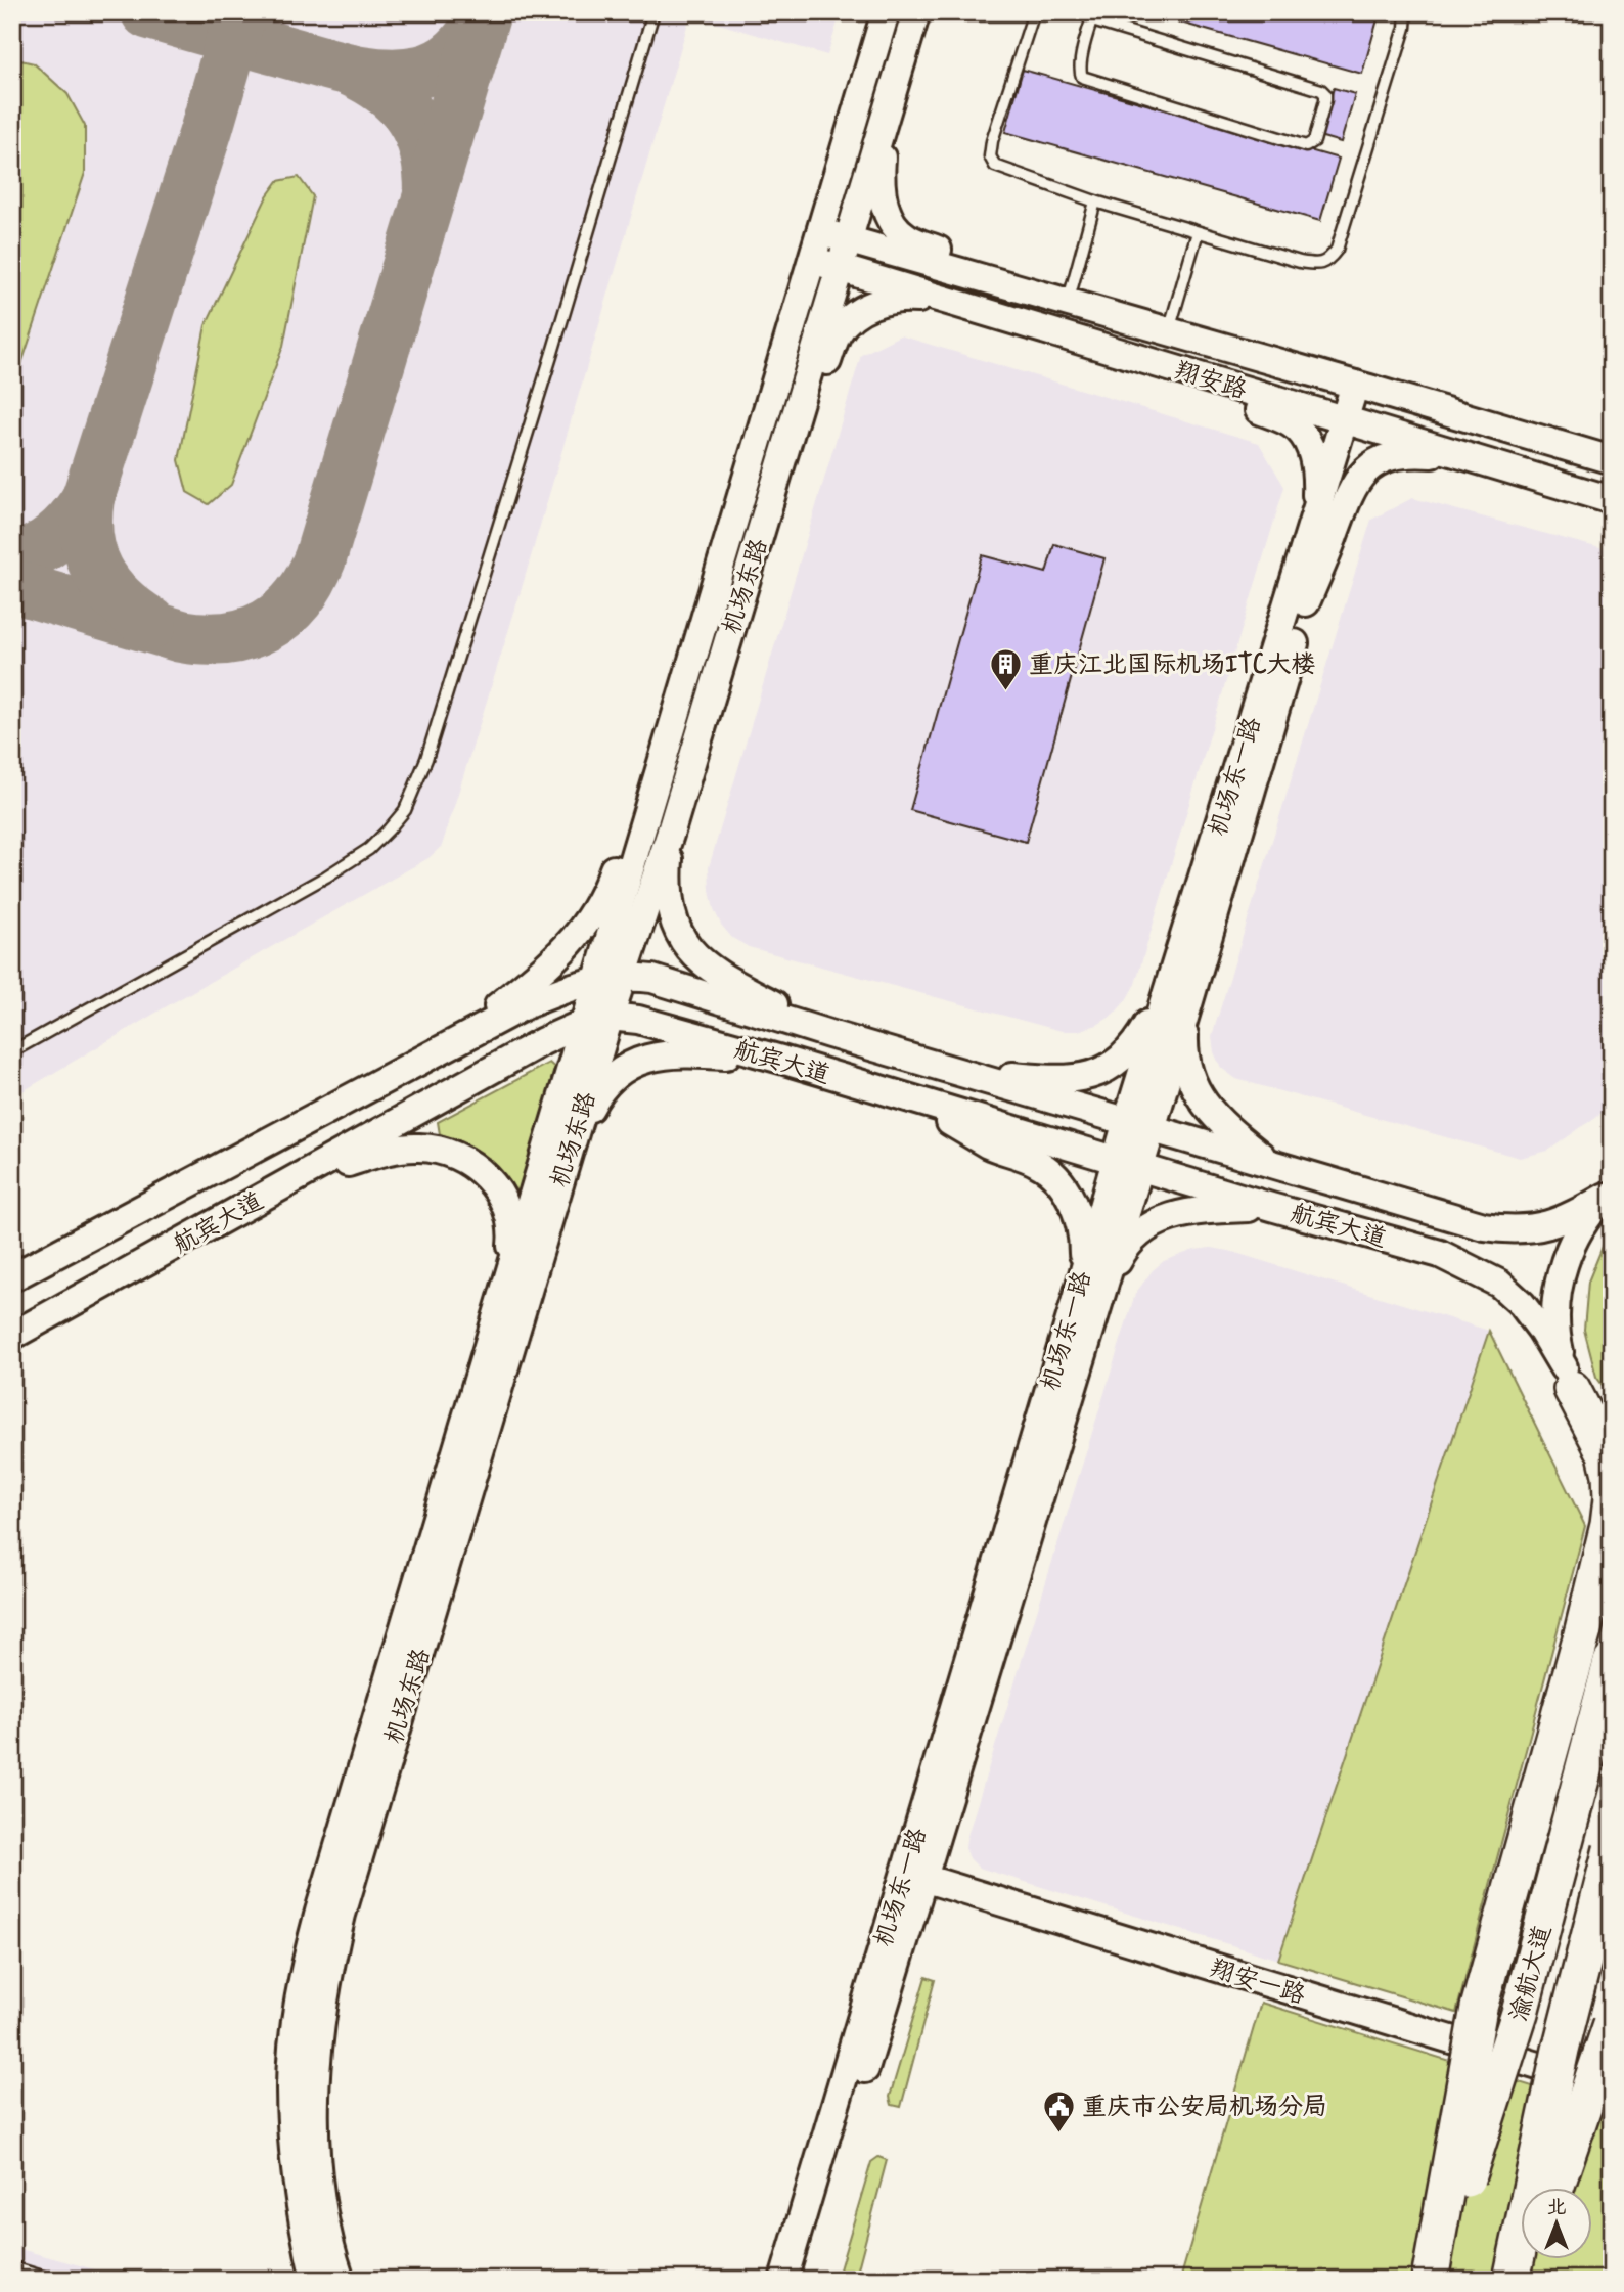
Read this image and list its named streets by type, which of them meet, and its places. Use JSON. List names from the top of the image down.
{
  "streets": {
    "highway": ["渝航大道"],
    "main road": [
      "翔安路",
      "机场东路",
      "机场东一路",
      "航宾大道",
      "翔安一路"
    ]
  },
  "crossings": [
    ["翔安路", "机场东路"],
    ["翔安路", "机场东一路"],
    ["机场东路", "航宾大道"],
    ["机场东一路", "航宾大道"],
    ["机场东一路", "翔安一路"]
  ],
  "places": {
    "building": ["重庆江北国际机场ITC大楼"],
    "public building": ["重庆市公安局机场分局"]
  },
  "north": "top"
}
